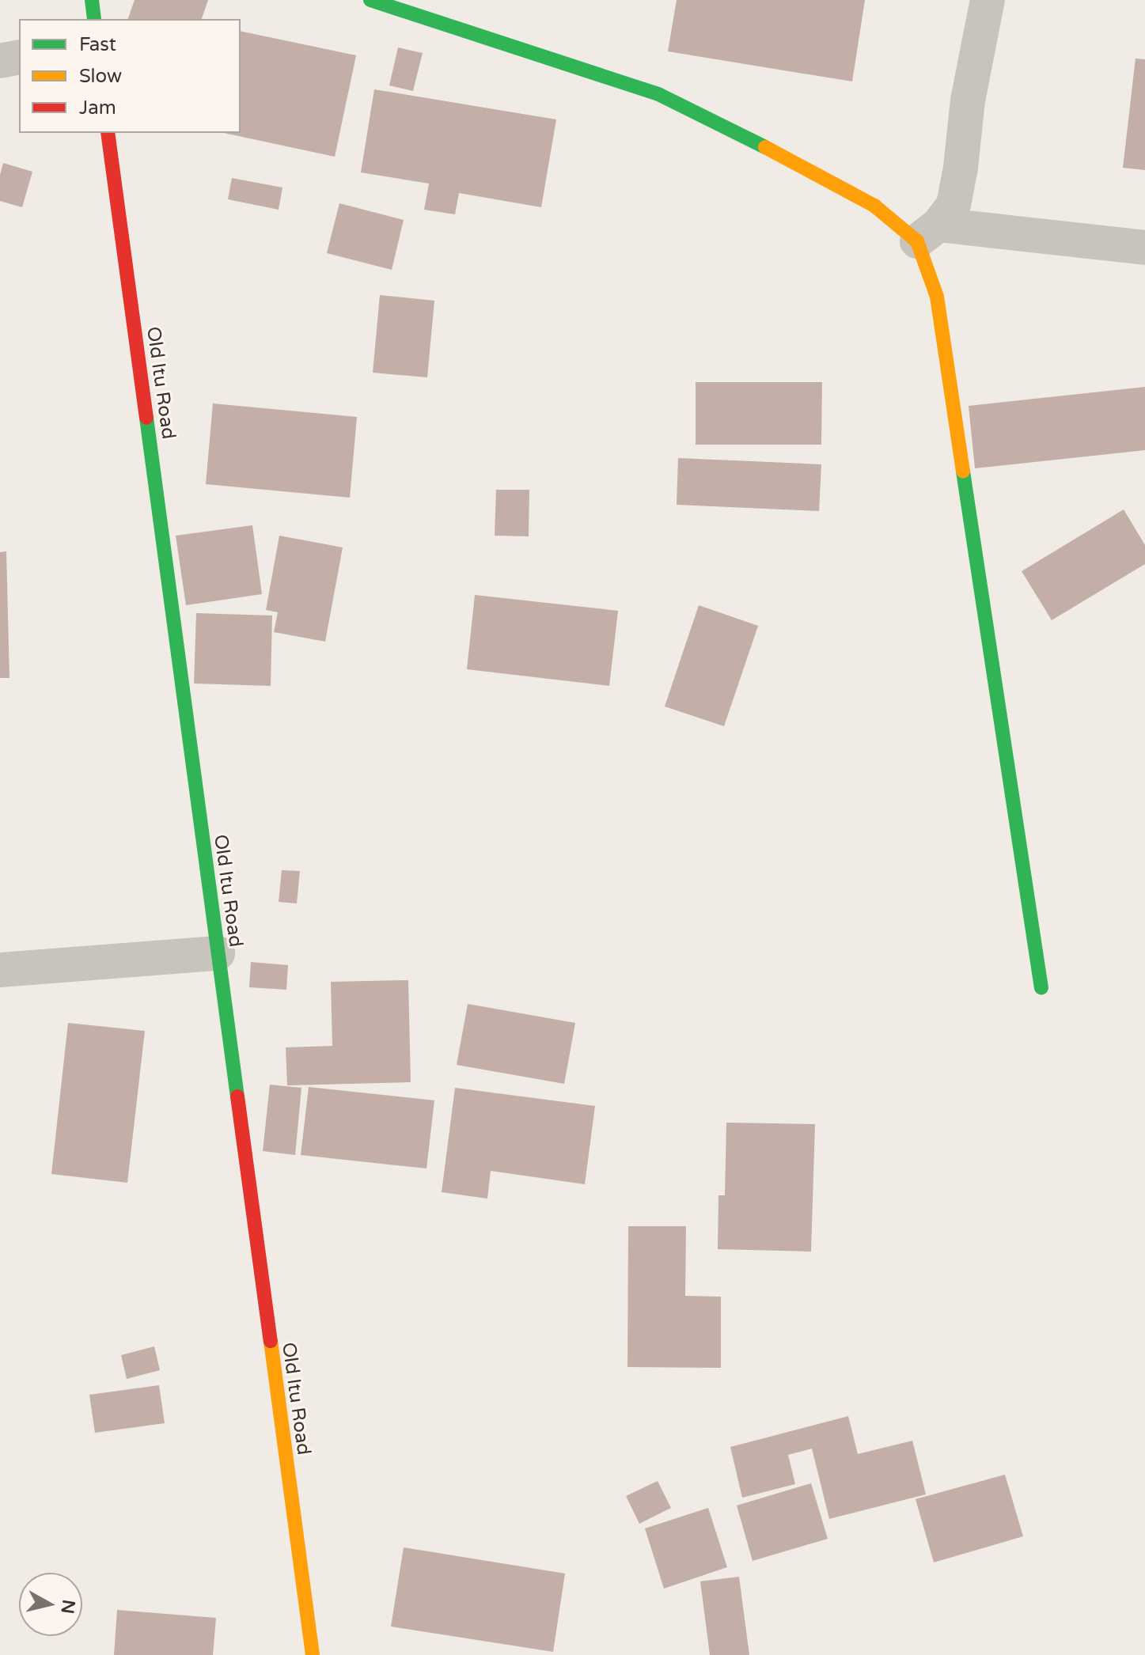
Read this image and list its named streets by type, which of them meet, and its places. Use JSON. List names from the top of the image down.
{
  "streets": {
    "street": ["Old Itu Road"]
  },
  "legend": ["Fast", "Slow", "Jam"],
  "north": "right"
}
